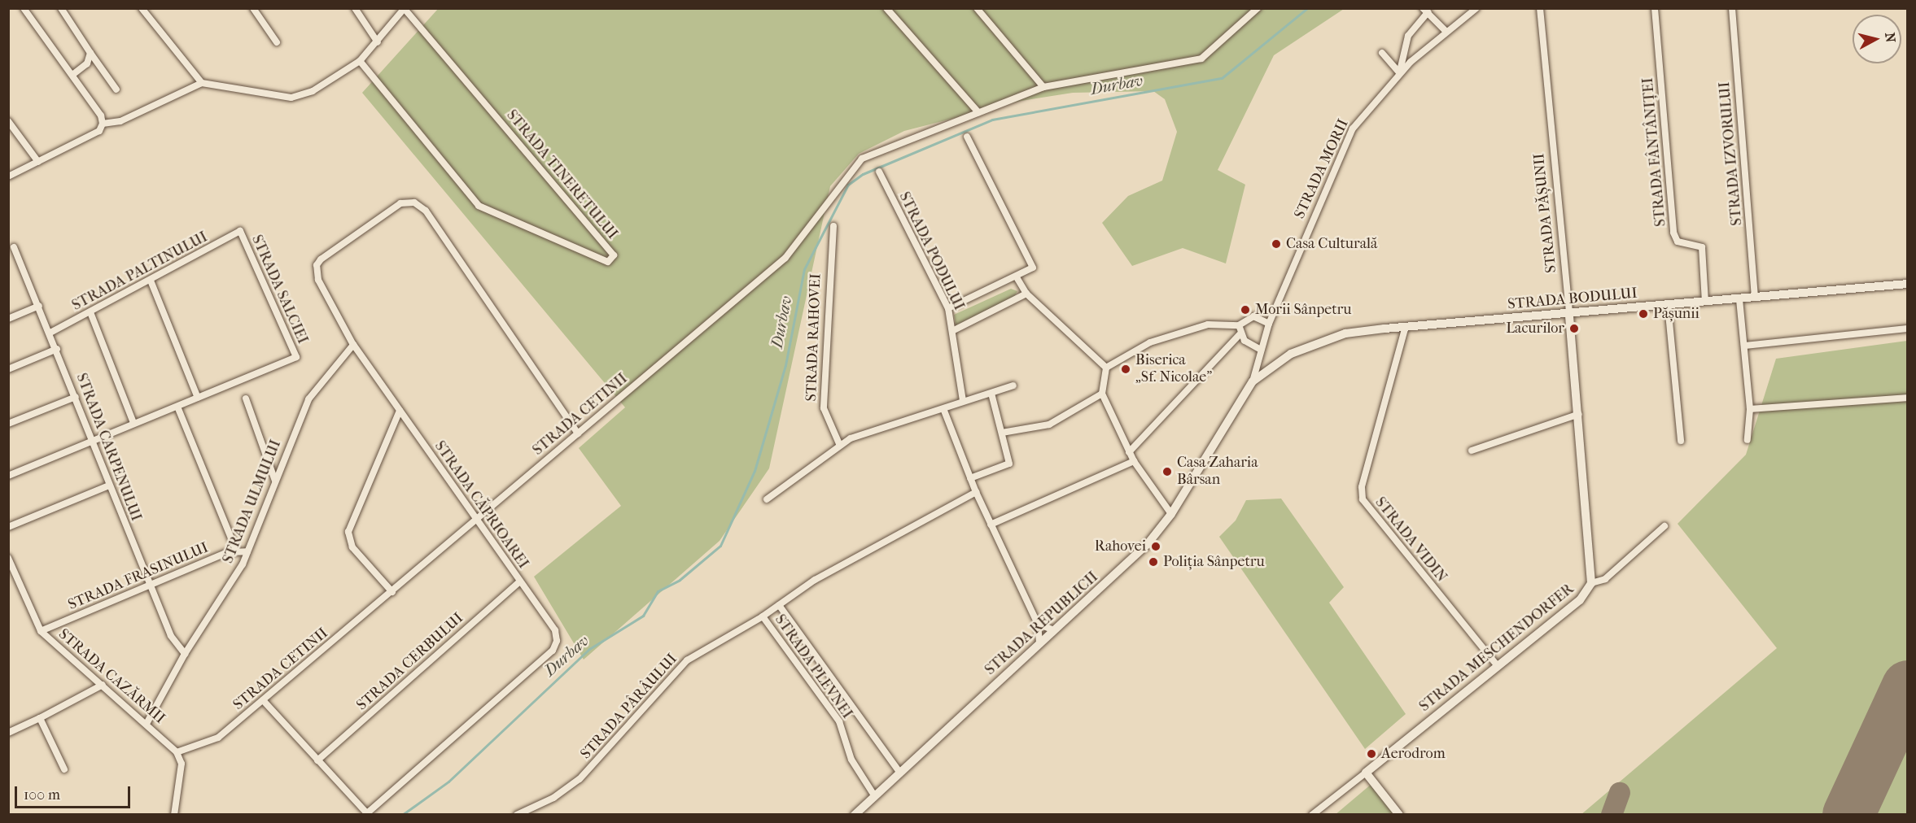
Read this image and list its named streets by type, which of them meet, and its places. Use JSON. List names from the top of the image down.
{
  "streets": {
    "main road": [
      "STRADA PĂȘUNII",
      "STRADA BODULUI",
      "STRADA REPUBLICII",
      "STRADA MESCHENDORFER"
    ],
    "street": [
      "STRADA FÂNTÂNIȚEI",
      "STRADA IZVORULUI",
      "STRADA MORII",
      "STRADA TINERETULUI",
      "STRADA PODULUI",
      "STRADA PALTINULUI",
      "STRADA SALCIEI",
      "STRADA RAHOVEI",
      "STRADA CETINII",
      "STRADA CARPENULUI",
      "STRADA ULMULUI",
      "STRADA CĂPRIOAREI",
      "STRADA VIDIN",
      "STRADA FRASINULUI",
      "STRADA CERBULUI",
      "STRADA PLEVNEI",
      "STRADA CAZĂRMII",
      "STRADA PÂRÂULUI"
    ]
  },
  "crossings": [
    ["STRADA FÂNTÂNIȚEI", "STRADA BODULUI"],
    ["STRADA IZVORULUI", "STRADA BODULUI"],
    ["STRADA MORII", "STRADA BODULUI"],
    ["STRADA MORII", "STRADA REPUBLICII"],
    ["STRADA PĂȘUNII", "STRADA BODULUI"],
    ["STRADA PĂȘUNII", "STRADA MESCHENDORFER"],
    ["STRADA PALTINULUI", "STRADA SALCIEI"],
    ["STRADA PALTINULUI", "STRADA CARPENULUI"],
    ["STRADA BODULUI", "STRADA VIDIN"],
    ["STRADA BODULUI", "STRADA REPUBLICII"],
    ["STRADA CETINII", "STRADA CĂPRIOAREI"],
    ["STRADA CETINII", "STRADA CAZĂRMII"],
    ["STRADA CARPENULUI", "STRADA ULMULUI"],
    ["STRADA CARPENULUI", "STRADA FRASINULUI"],
    ["STRADA ULMULUI", "STRADA CĂPRIOAREI"],
    ["STRADA ULMULUI", "STRADA CAZĂRMII"],
    ["STRADA CĂPRIOAREI", "STRADA CERBULUI"],
    ["STRADA VIDIN", "STRADA MESCHENDORFER"],
    ["STRADA FRASINULUI", "STRADA CAZĂRMII"],
    ["STRADA REPUBLICII", "STRADA PLEVNEI"],
    ["STRADA PLEVNEI", "STRADA PÂRÂULUI"]
  ],
  "water": ["Durbav"],
  "places": [
    "Casa Culturală",
    "Morii Sânpetru",
    "Pășunii",
    "Lacurilor",
    "Biserica „Sf. Nicolae”",
    "Casa Zaharia Bârsan",
    "Rahovei",
    "Poliția Sânpetru",
    "Aerodrom"
  ],
  "scale_bar": "100 m",
  "north": "right"
}
